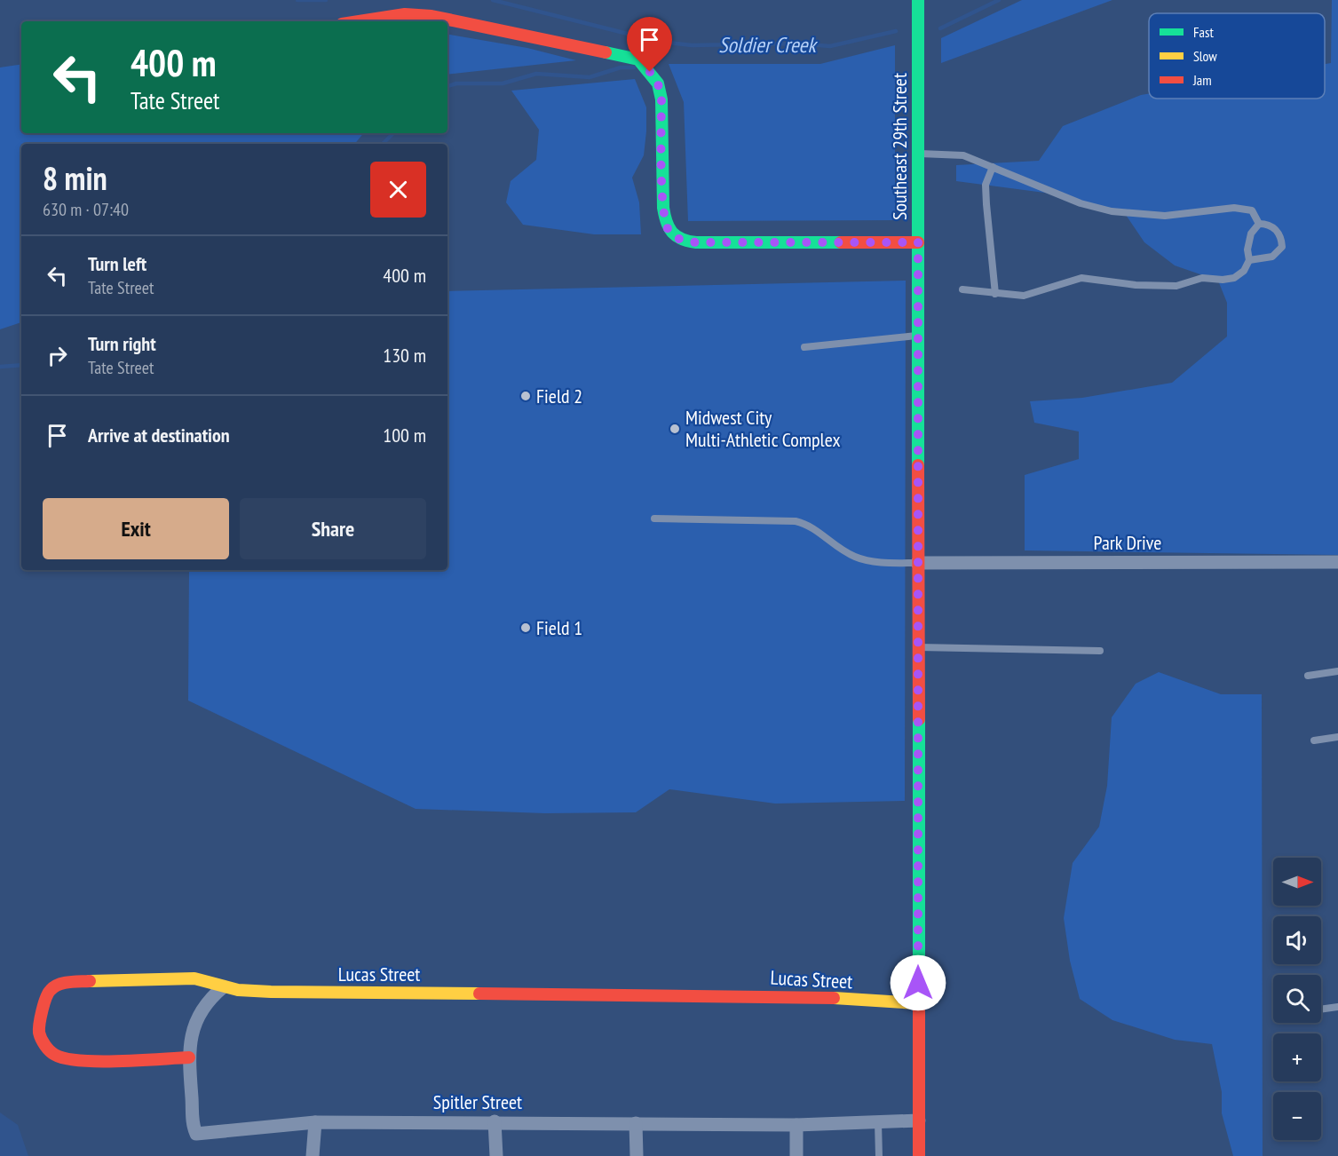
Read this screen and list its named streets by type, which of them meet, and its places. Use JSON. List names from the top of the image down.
{
  "streets": {
    "street": [
      "Southeast 29th Street",
      "Park Drive",
      "Lucas Street",
      "Spitler Street"
    ]
  },
  "crossings": [
    ["Southeast 29th Street", "Park Drive"],
    ["Southeast 29th Street", "Lucas Street"],
    ["Southeast 29th Street", "Spitler Street"],
    ["Lucas Street", "Spitler Street"]
  ],
  "water": ["Soldier Creek"],
  "places": ["Field 2", "Midwest City Multi-Athletic Complex", "Field 1"],
  "legend": ["Fast", "Slow", "Jam"],
  "north": "right",
  "page": {
    "turn": ["400 m", "Tate Street"],
    "heading": ["8 min", "630 m · 07:40"],
    "list": [
      {
        "name": "Turn left",
        "note": "Tate Street",
        "value": "400 m"
      },
      {
        "name": "Turn right",
        "note": "Tate Street",
        "value": "130 m"
      },
      {
        "name": "Arrive at destination",
        "value": "100 m"
      }
    ],
    "buttons": ["Exit", "Share"],
    "map_buttons": ["+", "−"]
  }
}
